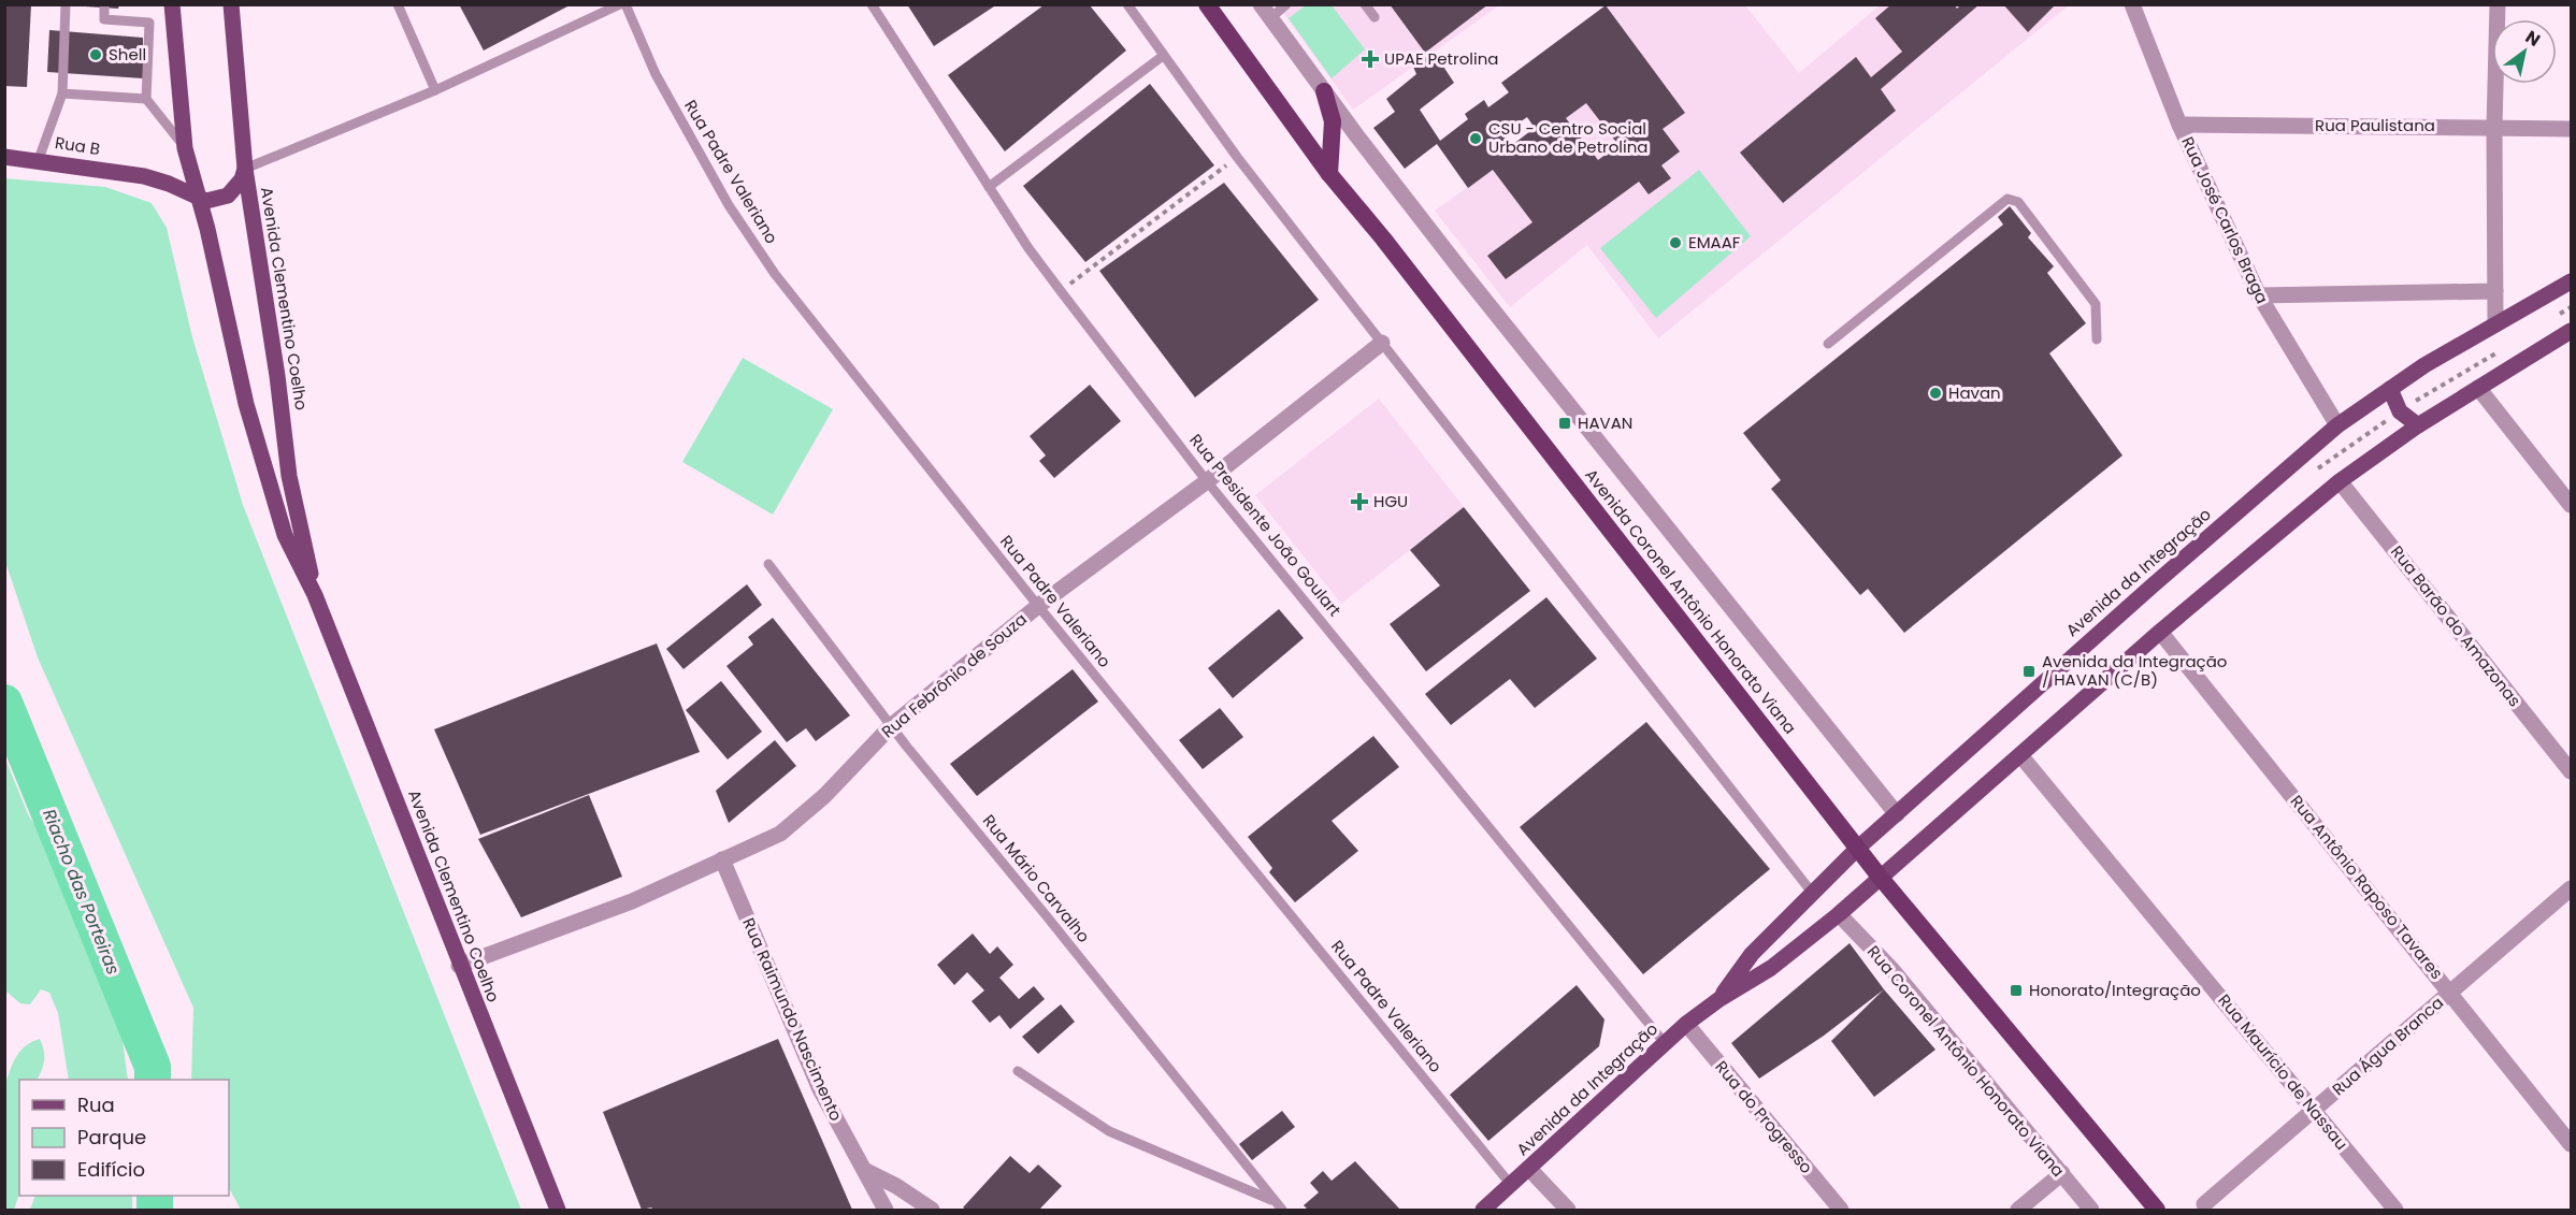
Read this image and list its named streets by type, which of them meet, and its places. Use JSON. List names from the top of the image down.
{
  "streets": {
    "highway": ["Avenida Coronel Antônio Honorato Viana"],
    "main road": ["Rua B", "Avenida Clementino Coelho", "Avenida da Integração"],
    "street": [
      "Rua Paulistana",
      "Rua José Carlos Braga",
      "Rua Barão do Amazonas",
      "Rua Febrônio de Souza",
      "Rua Antônio Raposo Tavares",
      "Rua Raimundo Nascimento",
      "Rua Água Branca",
      "Rua Coronel Antônio Honorato Viana",
      "Rua Maurício de Nassau",
      "Rua do Progresso"
    ],
    "lane": ["Rua Padre Valeriano", "Rua Presidente João Goulart", "Rua Mário Carvalho"]
  },
  "crossings": [
    ["Rua Paulistana", "Rua José Carlos Braga"],
    ["Rua B", "Avenida Clementino Coelho"],
    ["Rua Padre Valeriano", "Avenida da Integração"],
    ["Rua Padre Valeriano", "Rua Febrônio de Souza"],
    ["Rua José Carlos Braga", "Avenida da Integração"],
    ["Avenida Clementino Coelho", "Rua Febrônio de Souza"],
    ["Rua Presidente João Goulart", "Avenida da Integração"],
    ["Rua Presidente João Goulart", "Rua Febrônio de Souza"],
    ["Avenida da Integração", "Avenida Coronel Antônio Honorato Viana"],
    ["Avenida da Integração", "Rua Barão do Amazonas"],
    ["Avenida da Integração", "Rua Antônio Raposo Tavares"],
    ["Avenida da Integração", "Rua Coronel Antônio Honorato Viana"],
    ["Avenida da Integração", "Rua Maurício de Nassau"],
    ["Avenida da Integração", "Rua do Progresso"],
    ["Rua Febrônio de Souza", "Rua Mário Carvalho"],
    ["Rua Febrônio de Souza", "Rua Raimundo Nascimento"],
    ["Rua Antônio Raposo Tavares", "Rua Água Branca"],
    ["Rua Água Branca", "Rua Maurício de Nassau"]
  ],
  "water": ["Riacho das Porteiras"],
  "places": {
    "other": [
      "Shell",
      "CSU - Centro Social Urbano de Petrolina",
      "EMAAF",
      "Havan"
    ],
    "health": ["UPAE Petrolina", "HGU"],
    "transit": ["HAVAN", "Avenida da Integração / HAVAN (C/B)", "Honorato/Integração"]
  },
  "legend": ["Rua", "Parque", "Edifício"],
  "north": "top right"
}
